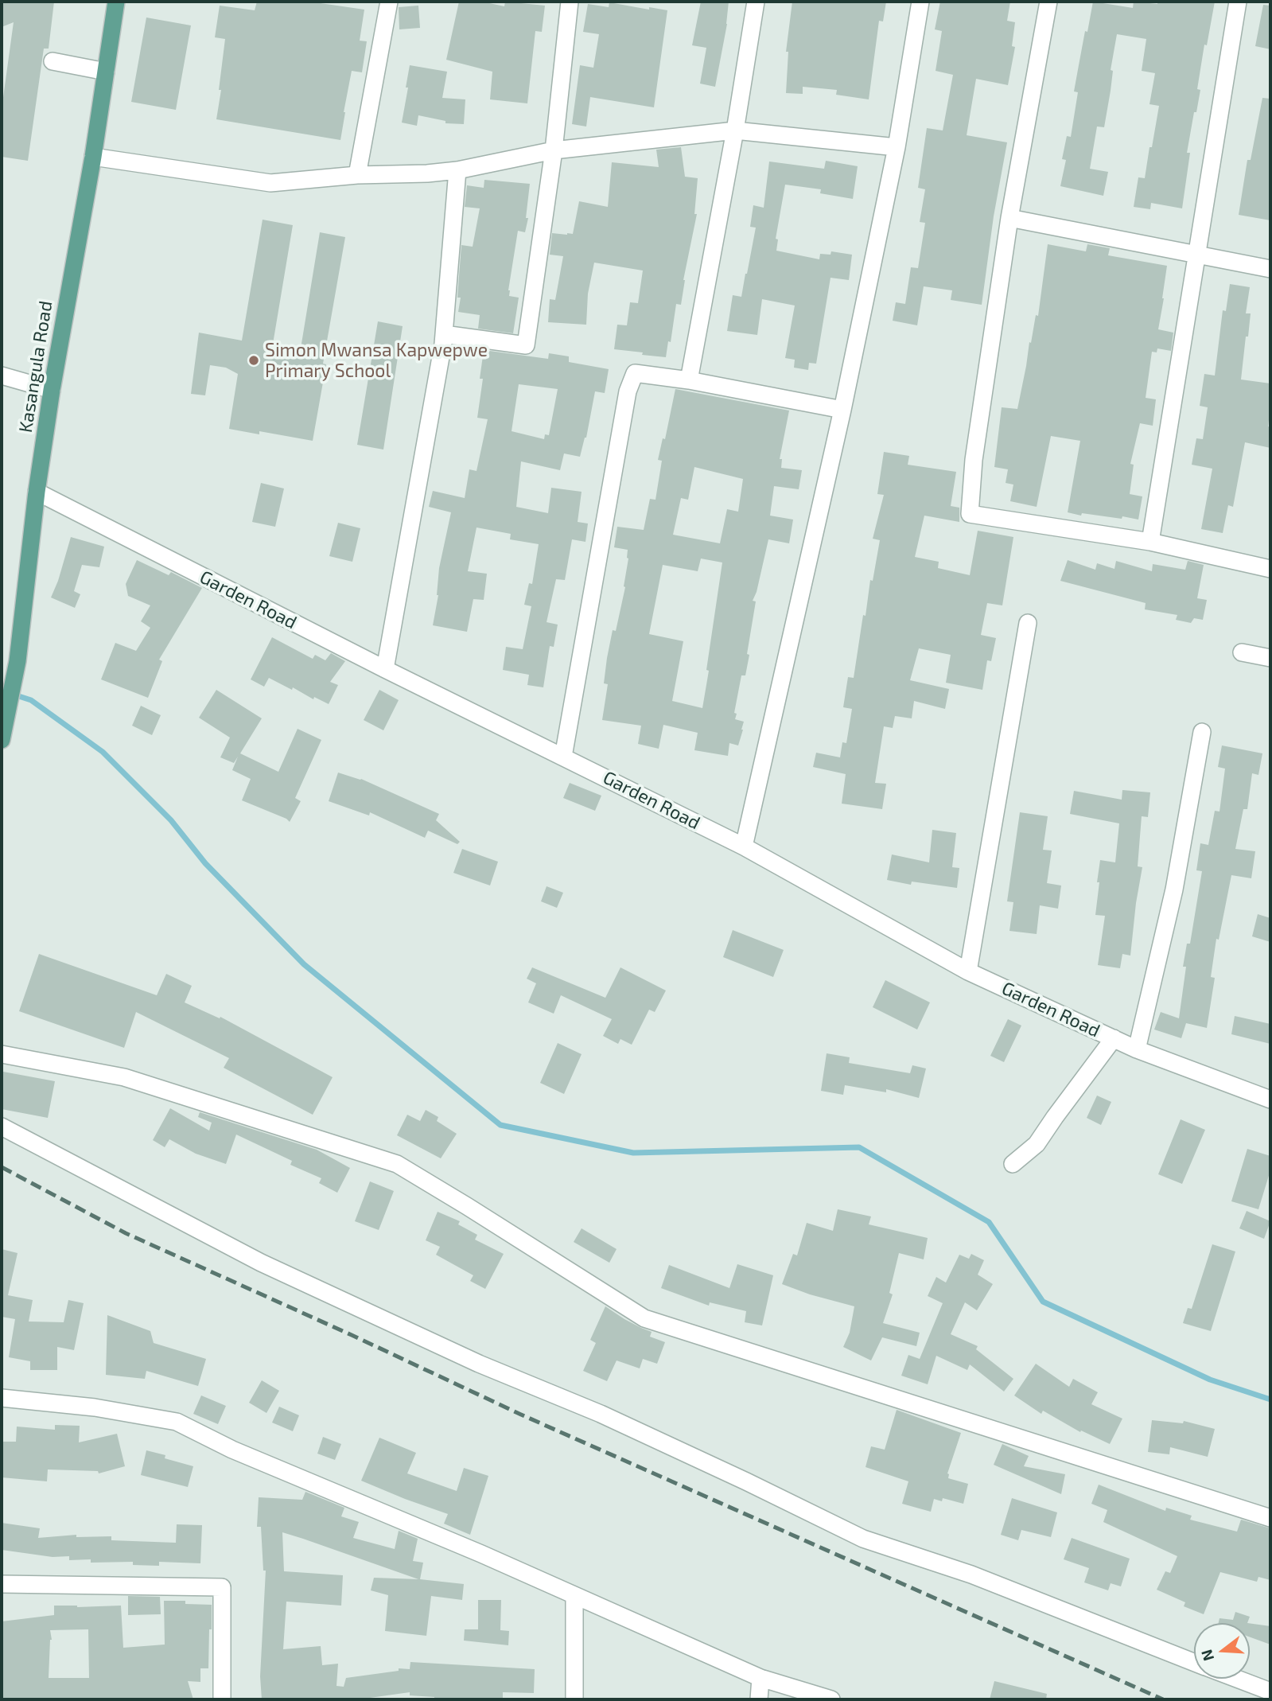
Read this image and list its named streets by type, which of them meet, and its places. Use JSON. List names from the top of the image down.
{
  "streets": {
    "main road": ["Kasangula Road"],
    "street": ["Garden Road"]
  },
  "crossings": [
    ["Kasangula Road", "Garden Road"]
  ],
  "places": ["Simon Mwansa Kapwepwe Primary School"],
  "north": "left"
}
